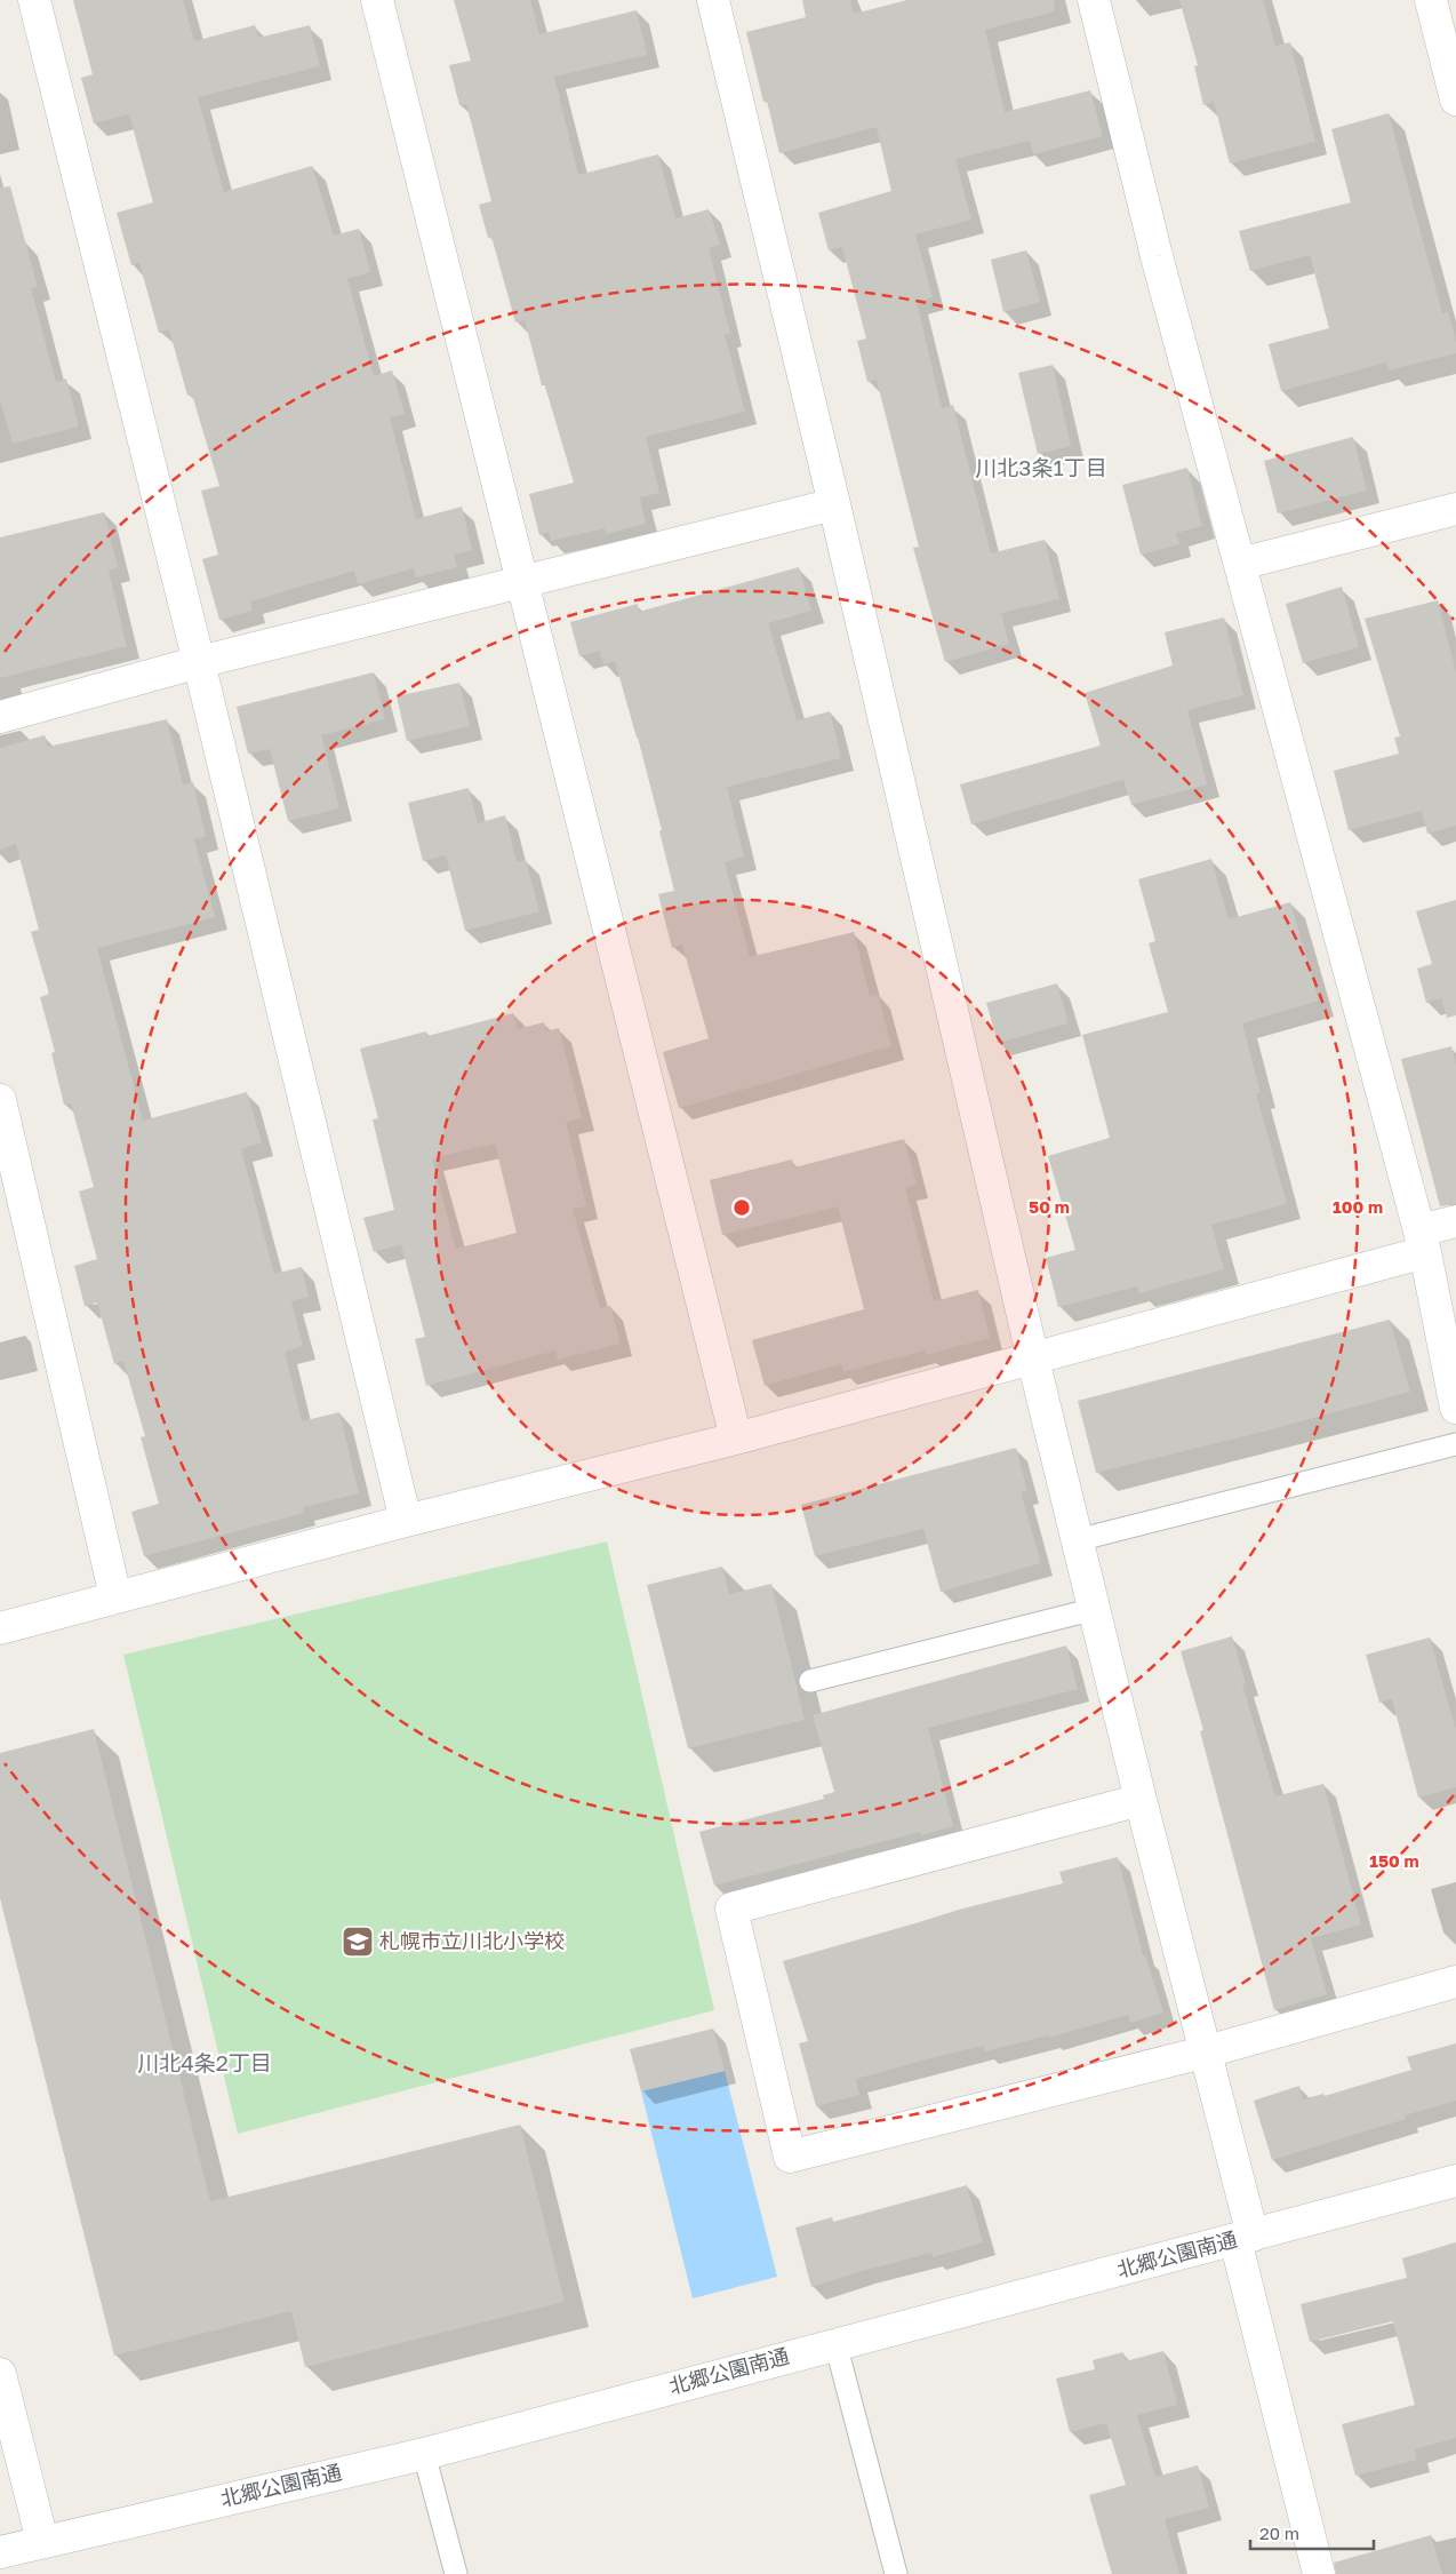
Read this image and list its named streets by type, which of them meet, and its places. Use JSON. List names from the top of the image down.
{
  "streets": {
    "street": ["北郷公園南通"]
  },
  "districts": ["川北3条1丁目", "川北4条2丁目"],
  "places": {
    "school or university": ["札幌市立川北小学校"]
  },
  "scale_bar": "20 m",
  "rings": ["50 m", "100 m", "150 m"]
}
